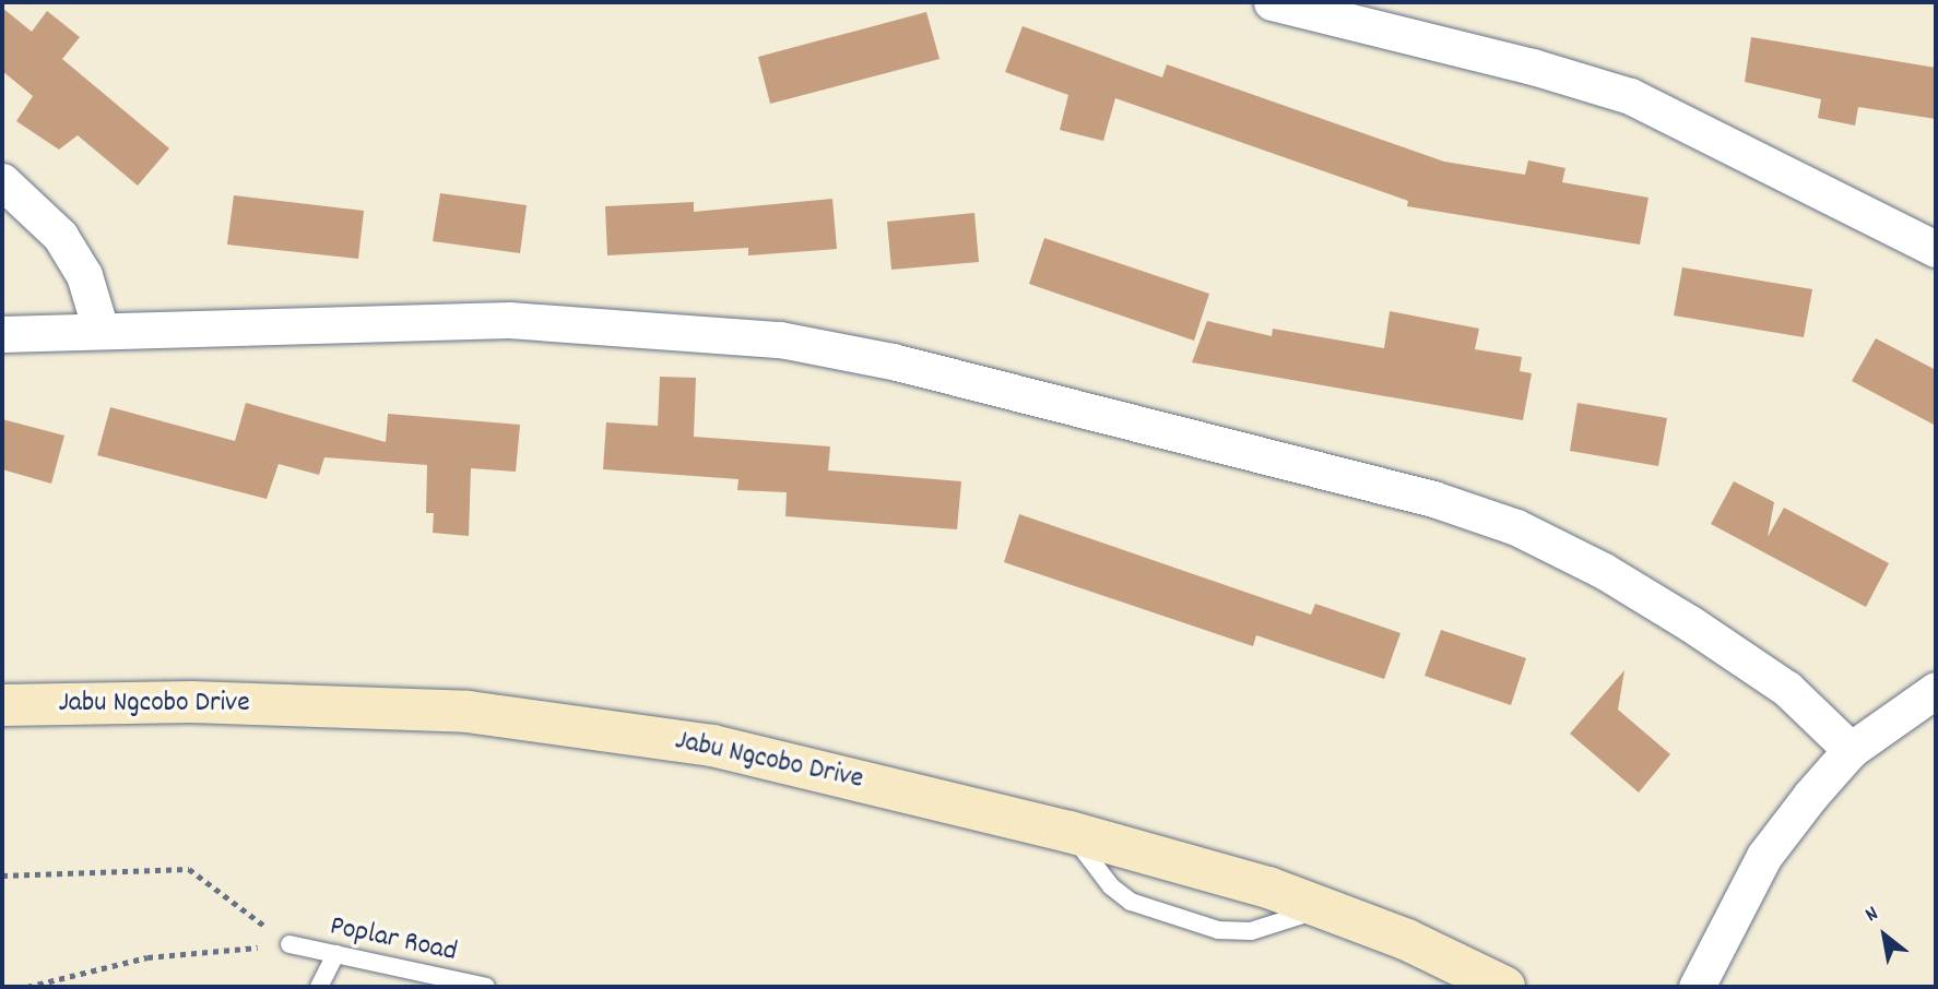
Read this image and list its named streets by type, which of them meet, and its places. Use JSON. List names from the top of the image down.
{
  "streets": {
    "main road": ["Jabu Ngcobo Drive"],
    "lane": ["Poplar Road"]
  },
  "north": "top left"
}
